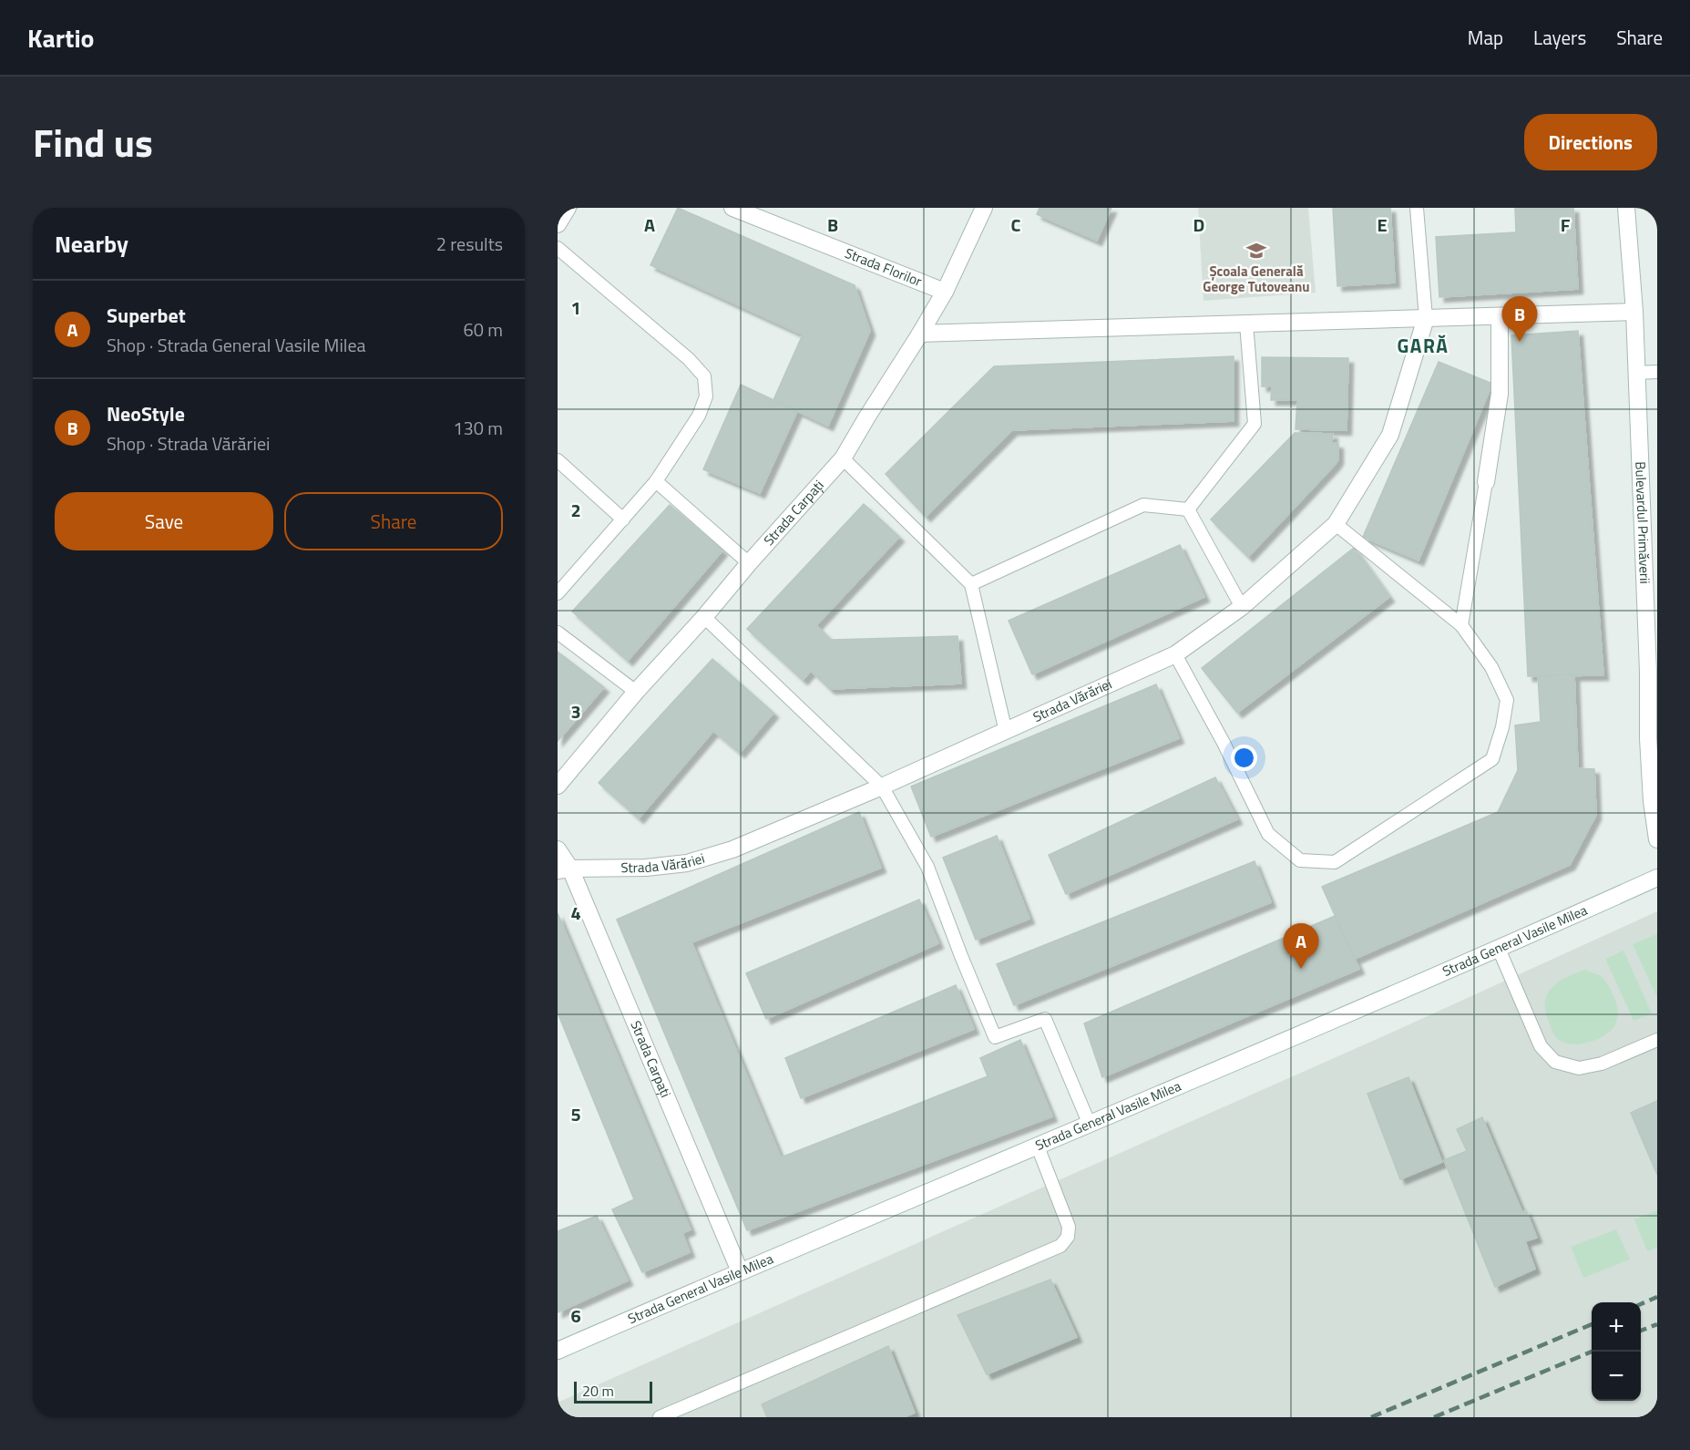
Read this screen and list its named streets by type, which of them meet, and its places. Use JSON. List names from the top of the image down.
{
  "streets": {
    "street": [
      "Strada Florilor",
      "Strada Carpați",
      "Bulevardul Primăverii",
      "Strada Vărăriei",
      "Strada General Vasile Milea"
    ]
  },
  "crossings": [
    ["Strada Florilor", "Strada Carpați"],
    ["Strada Carpați", "Strada Vărăriei"],
    ["Strada Carpați", "Strada General Vasile Milea"]
  ],
  "districts": ["GARĂ"],
  "places": {
    "school or university": ["Școala Generală George Tutoveanu"]
  },
  "scale_bar": "20 m",
  "page": {
    "header": "Kartio",
    "nav": ["Map", "Layers", "Share"],
    "title": "Find us",
    "buttons": [
      "Directions",
      ["Save", "Share"]
    ],
    "heading": ["Nearby", "2 results"],
    "list": [
      {
        "mark": "A",
        "name": "Superbet",
        "note": "Shop · Strada General Vasile Milea",
        "value": "60 m"
      },
      {
        "mark": "B",
        "name": "NeoStyle",
        "note": "Shop · Strada Vărăriei",
        "value": "130 m"
      }
    ],
    "pins": ["B", "A"],
    "map_buttons": ["+", "−"],
    "scale": "20 m"
  },
  "grid": {
    "columns": [
      "A",
      "B",
      "C",
      "D",
      "E",
      "F"
    ],
    "rows": [
      "1",
      "2",
      "3",
      "4",
      "5",
      "6"
    ]
  }
}
